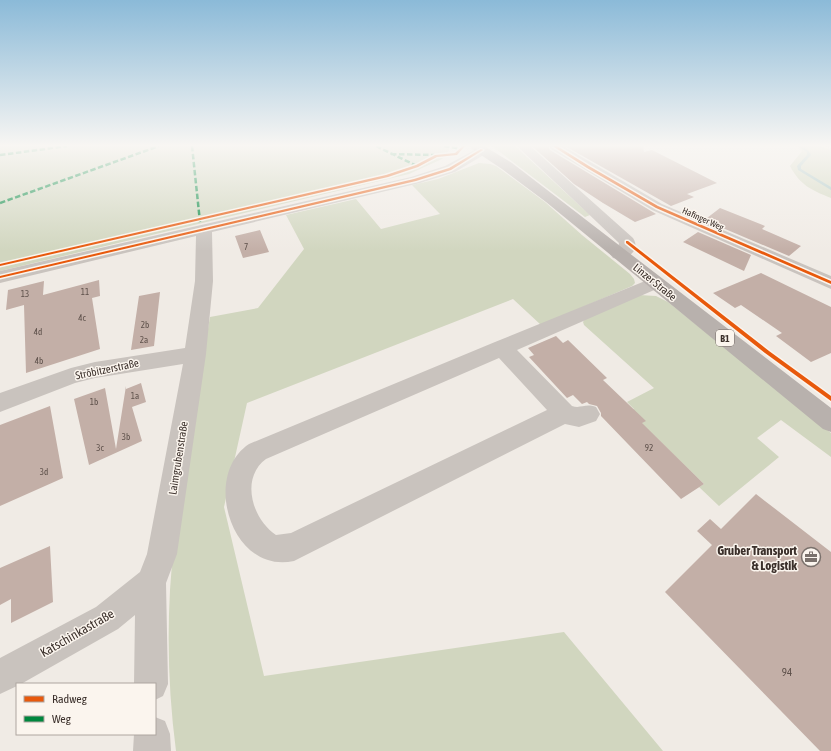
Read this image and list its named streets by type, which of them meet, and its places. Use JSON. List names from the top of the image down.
{
  "streets": {
    "main road": ["Linzer Straße", "B1"],
    "street": [
      "Hafinger Weg",
      "Ströbitzerstraße",
      "Laimgrubenstraße",
      "Katschinkastraße"
    ]
  },
  "crossings": [
    ["Ströbitzerstraße", "Laimgrubenstraße"],
    ["Laimgrubenstraße", "Katschinkastraße"]
  ],
  "places": {
    "office": ["Gruber Transport & Logistik"]
  },
  "house_numbers": [
    "7",
    "11",
    "13",
    "4c",
    "2b",
    "4d",
    "2a",
    "4b",
    "1a",
    "1b",
    "3b",
    "3c",
    "92",
    "3d",
    "94"
  ],
  "legend": ["Radweg", "Weg"]
}
